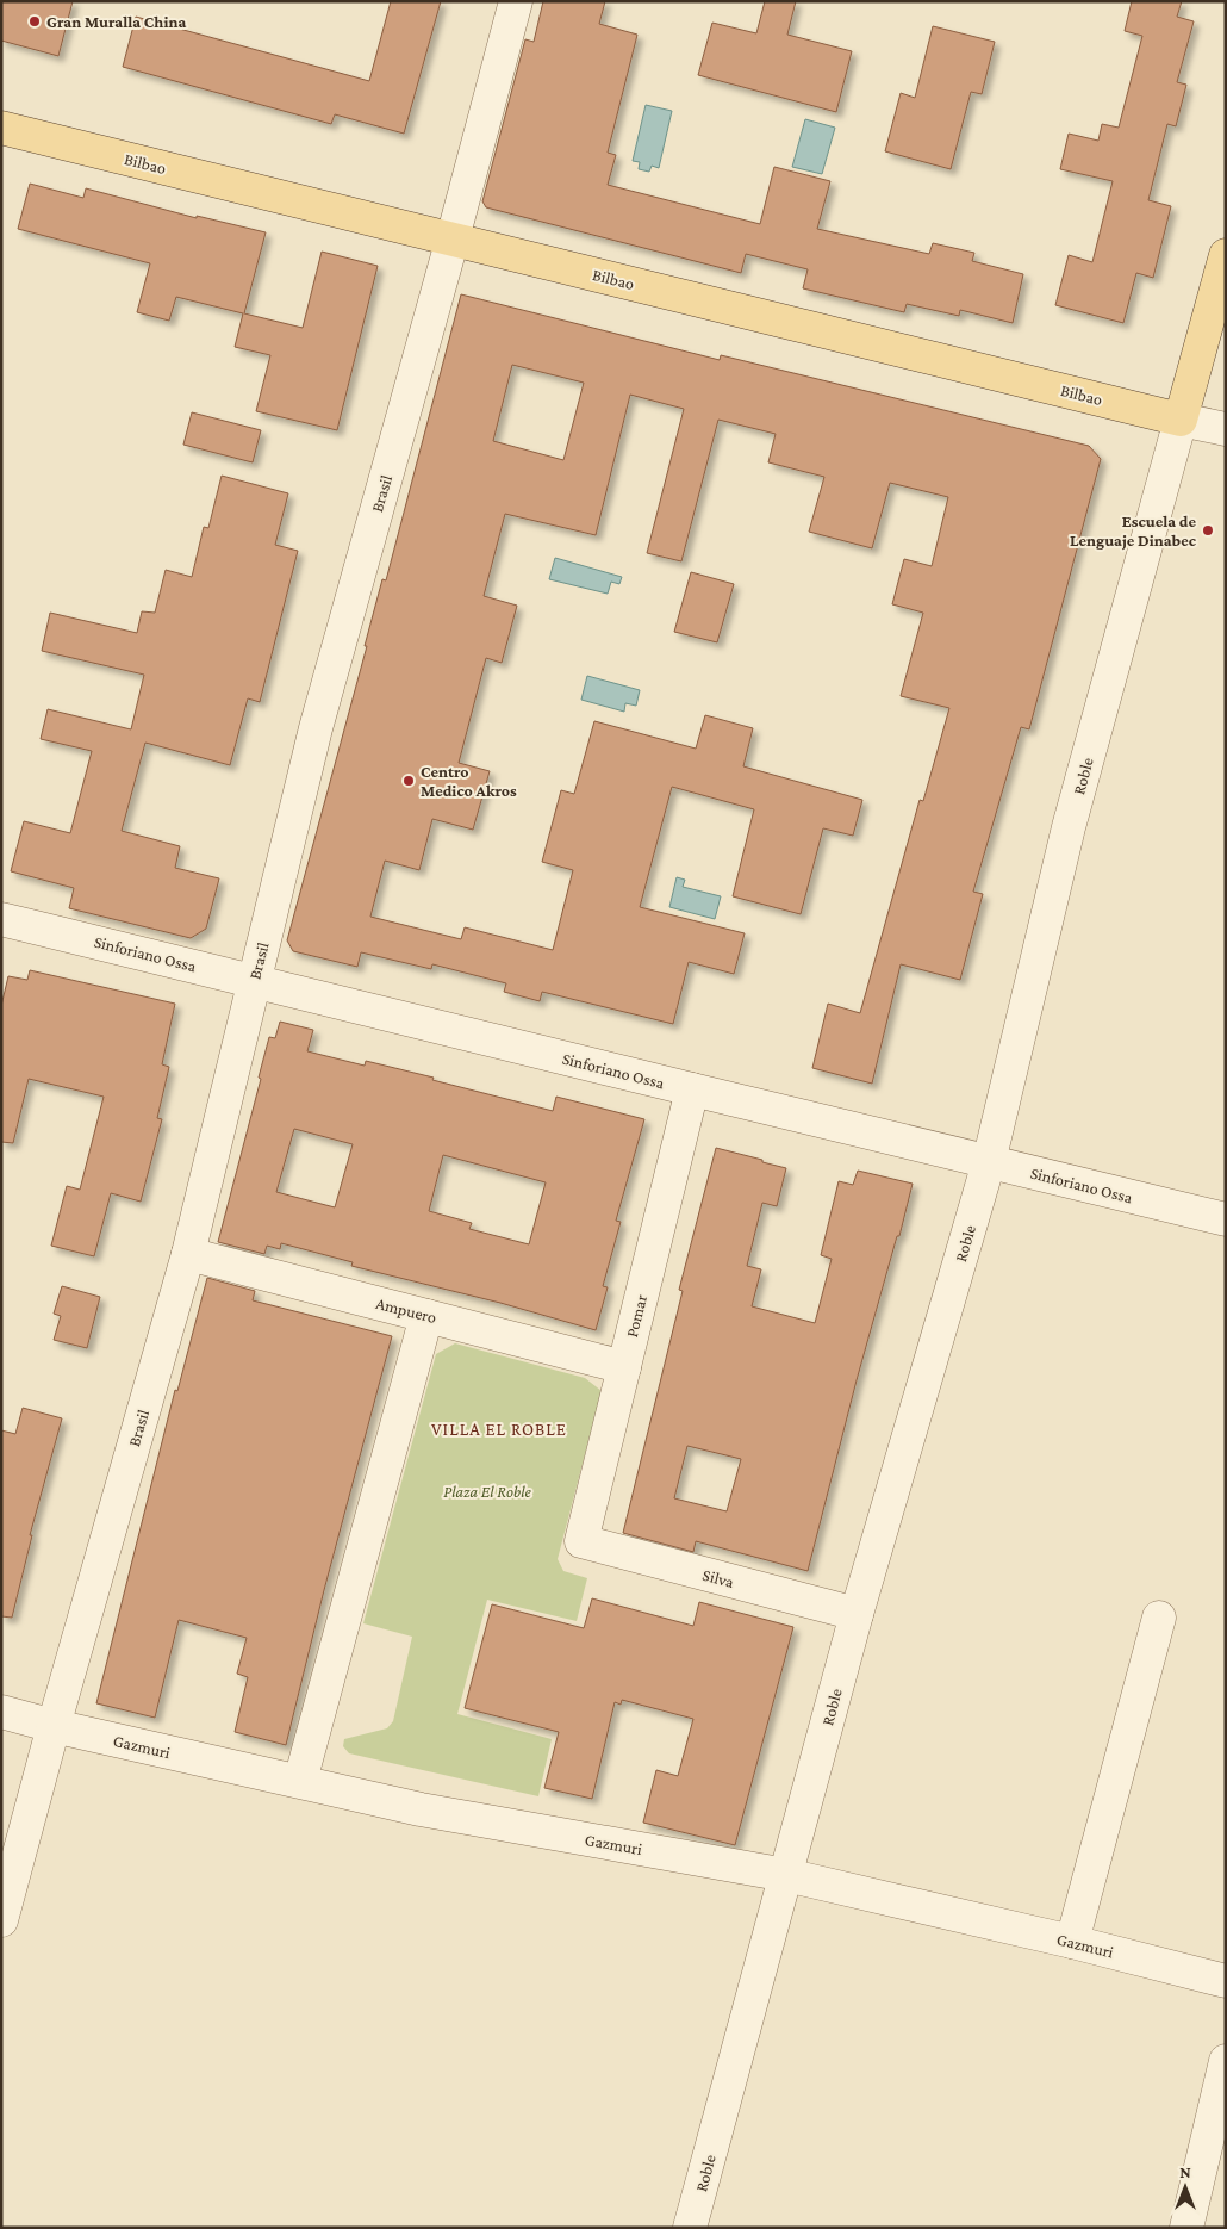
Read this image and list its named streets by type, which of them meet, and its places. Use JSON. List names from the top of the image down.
{
  "streets": {
    "main road": ["Bilbao", "Roble"],
    "street": [
      "Brasil",
      "Sinforiano Ossa",
      "Ampuero",
      "Pomar",
      "Silva",
      "Gazmuri"
    ]
  },
  "crossings": [
    ["Bilbao", "Brasil"],
    ["Bilbao", "Roble"],
    ["Brasil", "Sinforiano Ossa"],
    ["Brasil", "Ampuero"],
    ["Brasil", "Gazmuri"],
    ["Roble", "Sinforiano Ossa"],
    ["Roble", "Silva"],
    ["Roble", "Gazmuri"],
    ["Sinforiano Ossa", "Pomar"],
    ["Ampuero", "Pomar"],
    ["Pomar", "Silva"]
  ],
  "districts": ["VILLA EL ROBLE"],
  "parks": ["Plaza El Roble"],
  "places": ["Gran Muralla China", "Escuela de Lenguaje Dinabec", "Centro Medico Akros"],
  "north": "top"
}
